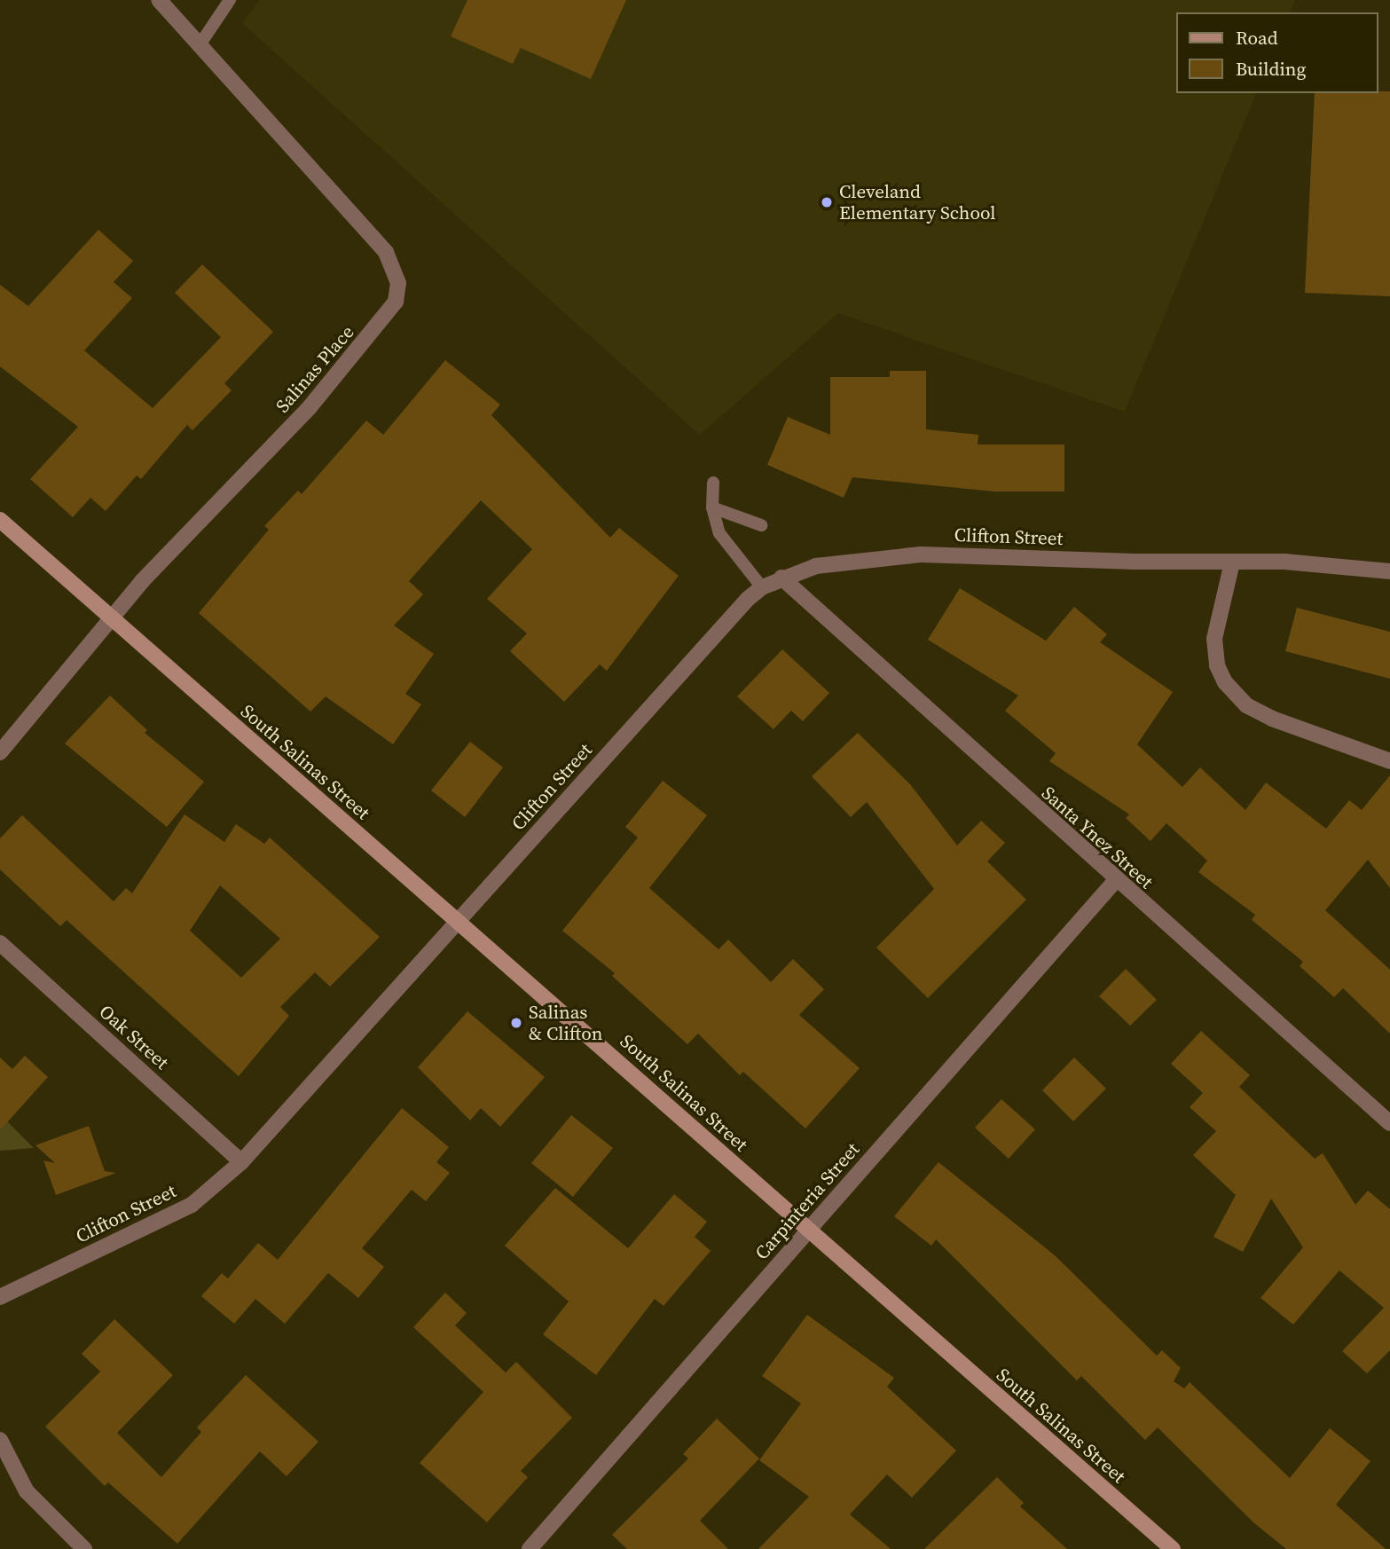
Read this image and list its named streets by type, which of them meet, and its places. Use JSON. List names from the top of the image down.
{
  "streets": {
    "main road": ["South Salinas Street"],
    "street": [
      "Salinas Place",
      "Clifton Street",
      "Santa Ynez Street",
      "Oak Street",
      "Carpinteria Street"
    ]
  },
  "crossings": [
    ["Salinas Place", "South Salinas Street"],
    ["Clifton Street", "South Salinas Street"],
    ["Clifton Street", "Santa Ynez Street"],
    ["Clifton Street", "Oak Street"],
    ["South Salinas Street", "Carpinteria Street"],
    ["Santa Ynez Street", "Carpinteria Street"]
  ],
  "places": ["Cleveland Elementary School", "Salinas & Clifton"],
  "legend": ["Road", "Building"]
}
